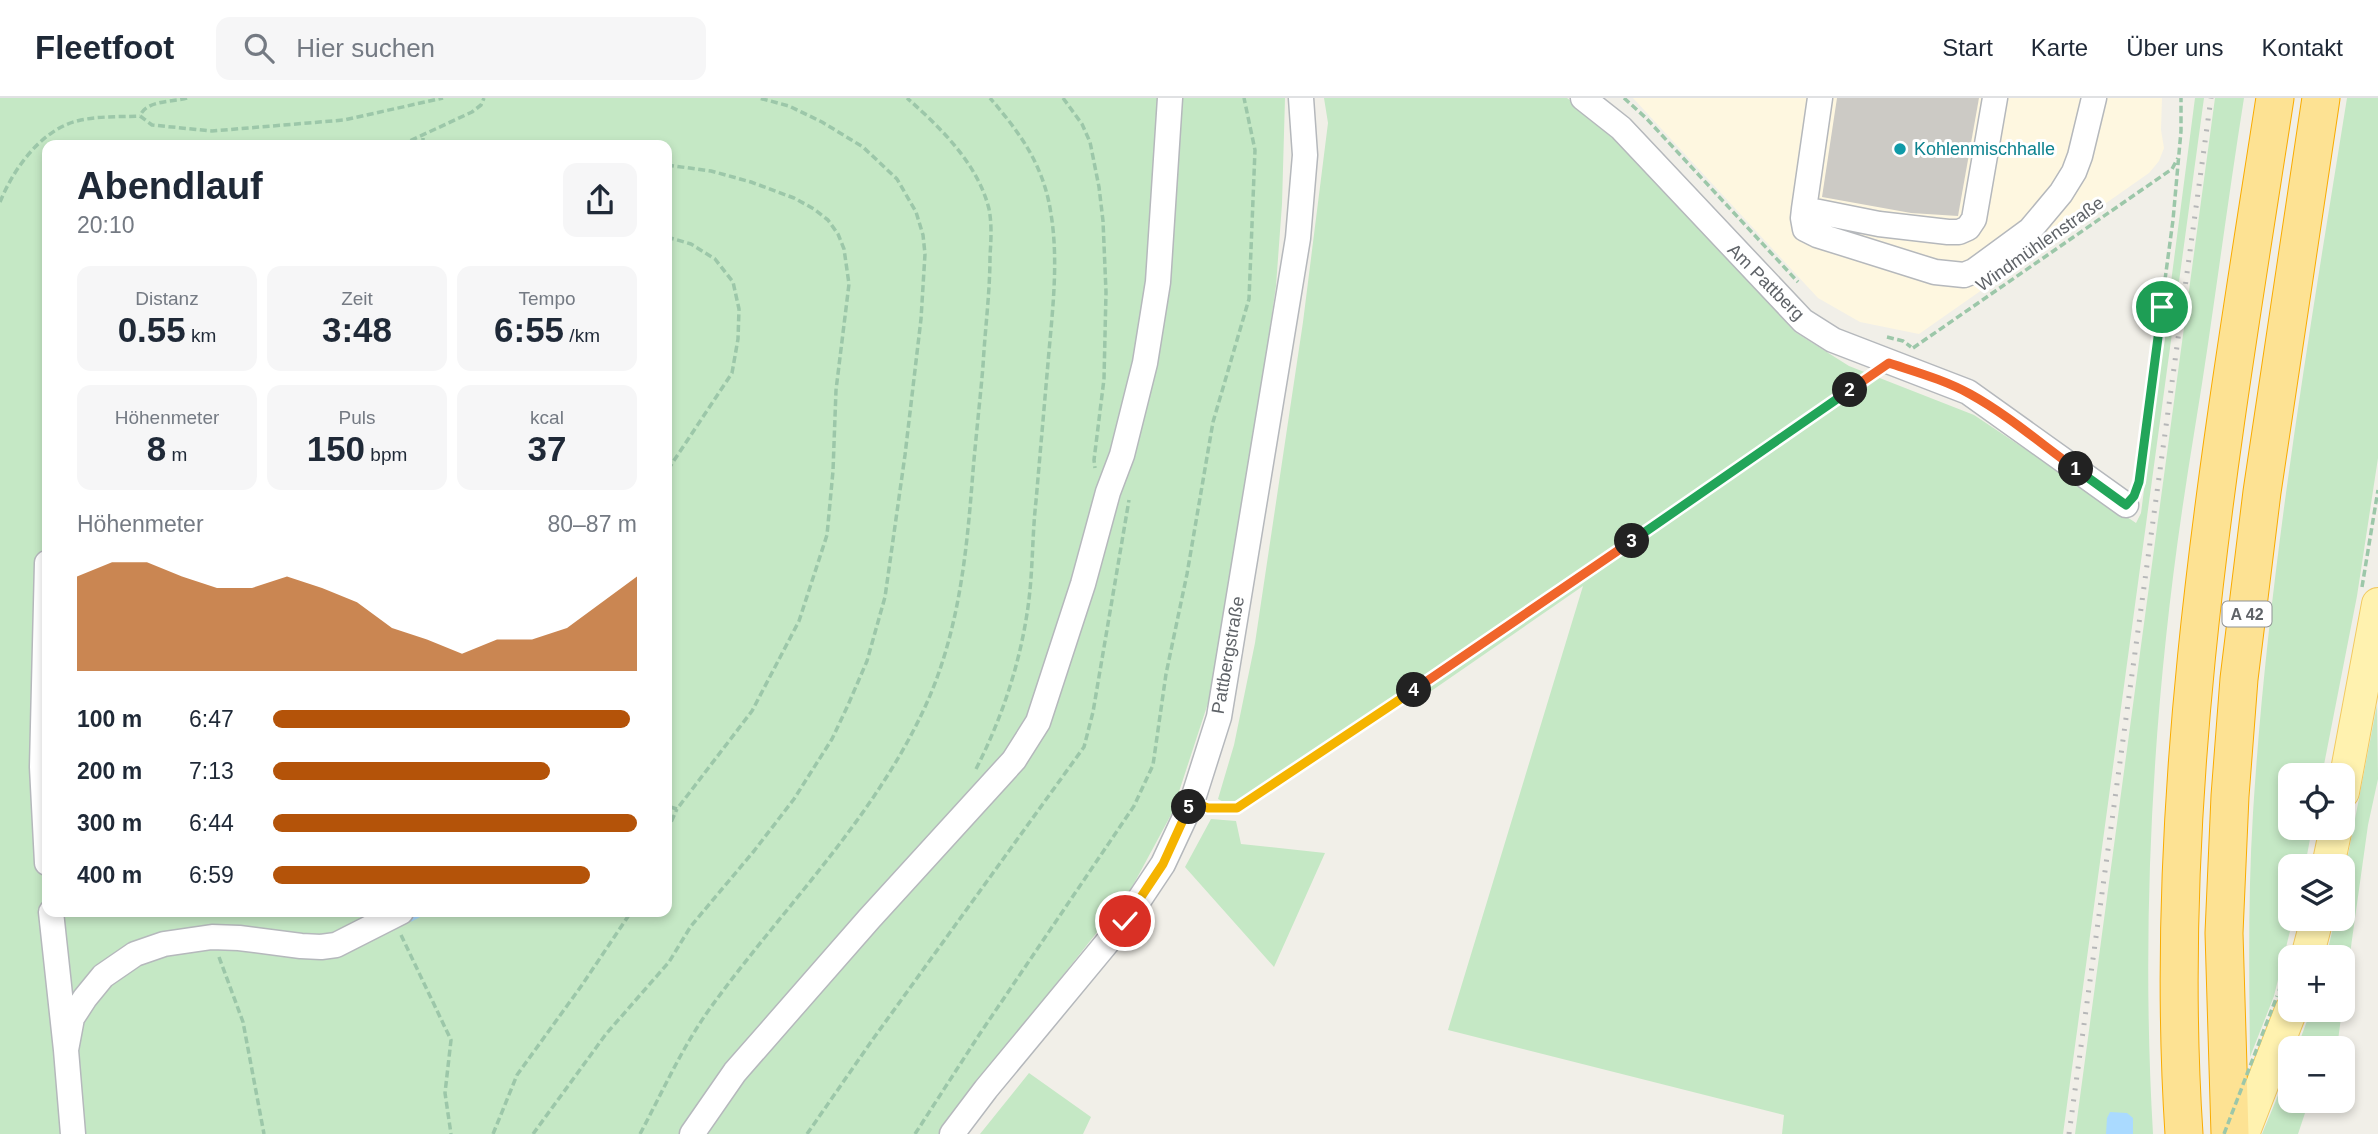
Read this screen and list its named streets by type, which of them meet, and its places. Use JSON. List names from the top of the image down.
{
  "streets": {
    "highway": ["A 42"],
    "street": ["Am Pattberg", "Pattbergstraße"],
    "path": ["Windmühlenstraße"]
  },
  "places": ["Kohlenmischhalle"],
  "page": {
    "header": "Fleetfoot",
    "search": "Hier suchen",
    "nav": [
      "Start",
      "Karte",
      "Über uns",
      "Kontakt"
    ],
    "heading": ["Abendlauf", "20:10"],
    "stats": [
      ["Distanz", "0.55 km"],
      ["Zeit", "3:48"],
      ["Tempo", "6:55 /km"],
      ["Höhenmeter", "8 m"],
      ["Puls", "150 bpm"],
      ["kcal", "37"]
    ],
    "pins": [
      "2",
      "1",
      "3",
      "4",
      "5"
    ],
    "chart": ["Höhenmeter", "80–87 m"],
    "list": [
      {
        "name": "100 m",
        "note": "6:47"
      },
      {
        "name": "200 m",
        "note": "7:13"
      },
      {
        "name": "300 m",
        "note": "6:44"
      },
      {
        "name": "400 m",
        "note": "6:59"
      }
    ],
    "map_buttons": ["+", "−"]
  }
}
